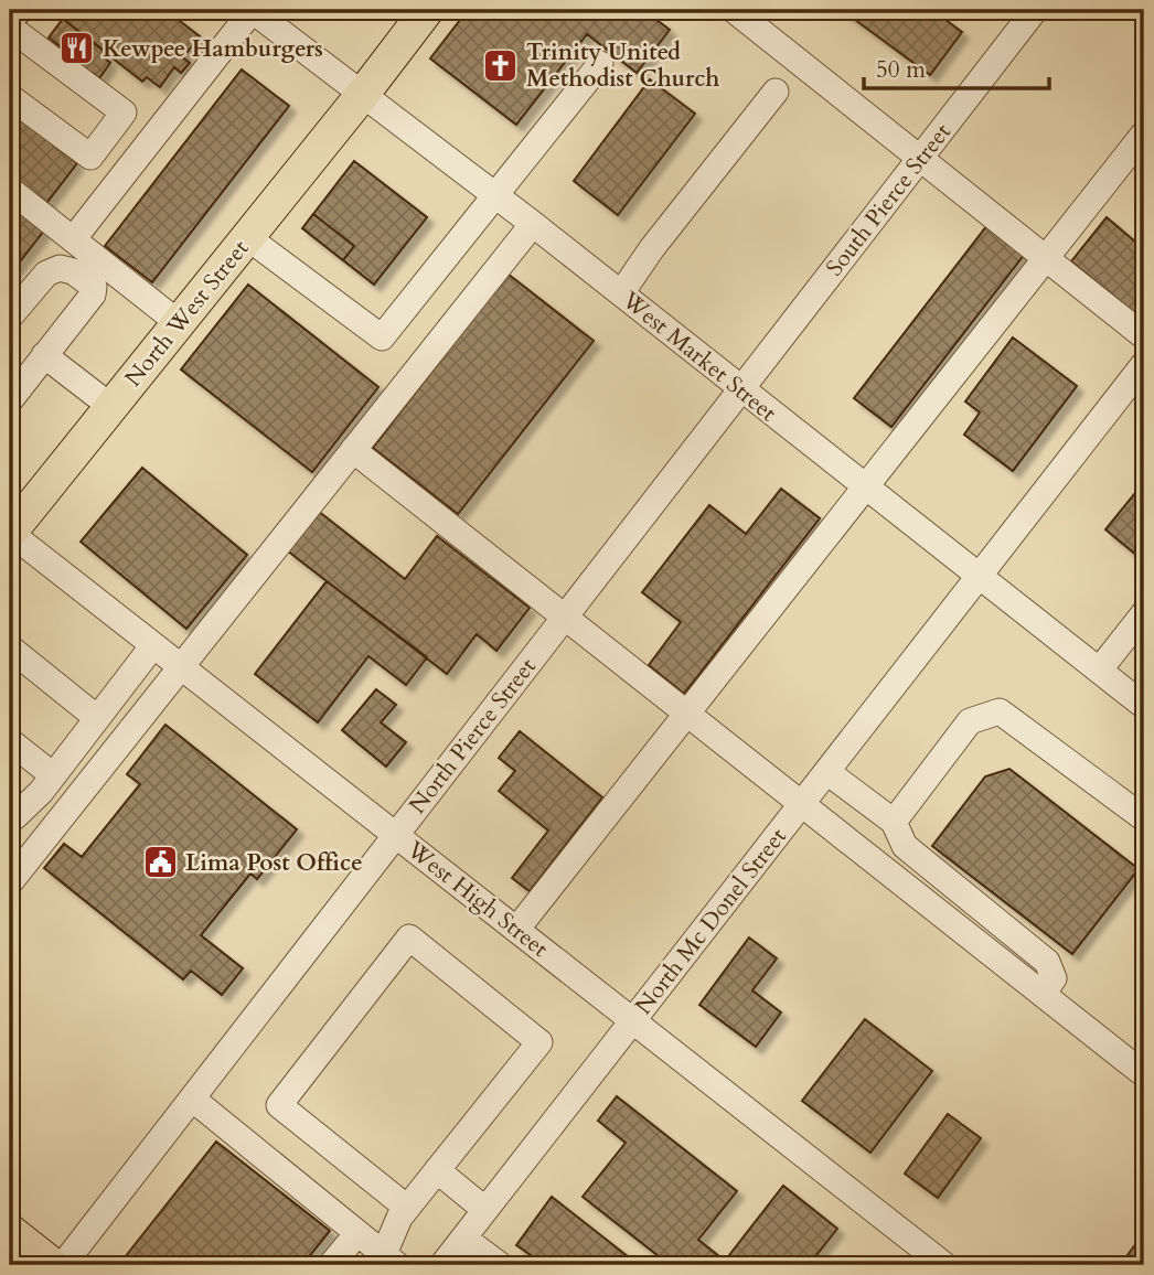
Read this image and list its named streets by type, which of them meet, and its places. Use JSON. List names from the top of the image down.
{
  "streets": {
    "main road": ["North West Street"],
    "street": [
      "South Pierce Street",
      "West Market Street",
      "North Pierce Street",
      "West High Street",
      "North Mc Donel Street"
    ]
  },
  "crossings": [
    ["South Pierce Street", "West Market Street"],
    ["South Pierce Street", "North Pierce Street"],
    ["North West Street", "West Market Street"],
    ["North West Street", "West High Street"],
    ["West Market Street", "North Pierce Street"],
    ["West Market Street", "North Mc Donel Street"],
    ["North Pierce Street", "West High Street"],
    ["West High Street", "North Mc Donel Street"]
  ],
  "places": {
    "restaurant": ["Kewpee Hamburgers"],
    "church": ["Trinity United Methodist Church"],
    "public building": ["Lima Post Office"]
  },
  "scale_bar": "50 m"
}
